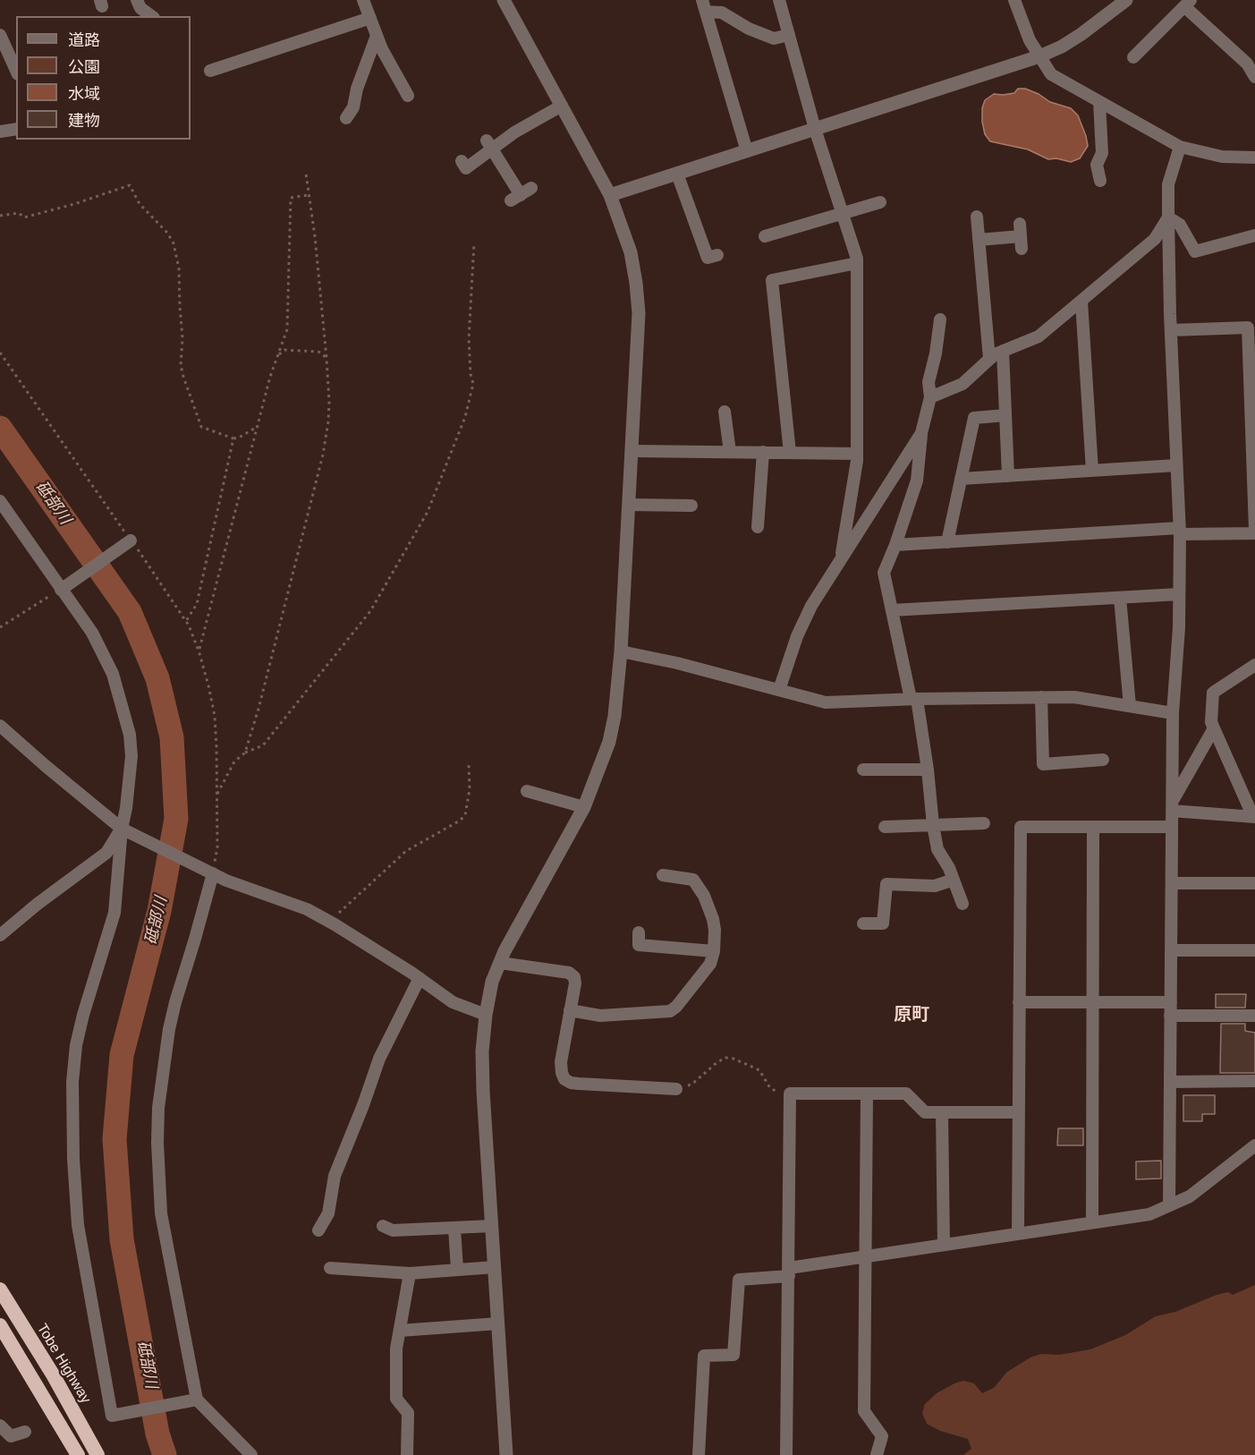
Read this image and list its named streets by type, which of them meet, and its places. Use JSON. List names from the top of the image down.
{
  "streets": {
    "highway": ["Tobe Highway"]
  },
  "districts": ["原町"],
  "water": ["砥部川"],
  "legend": [
    "道路",
    "公園",
    "水域",
    "建物"
  ]
}
